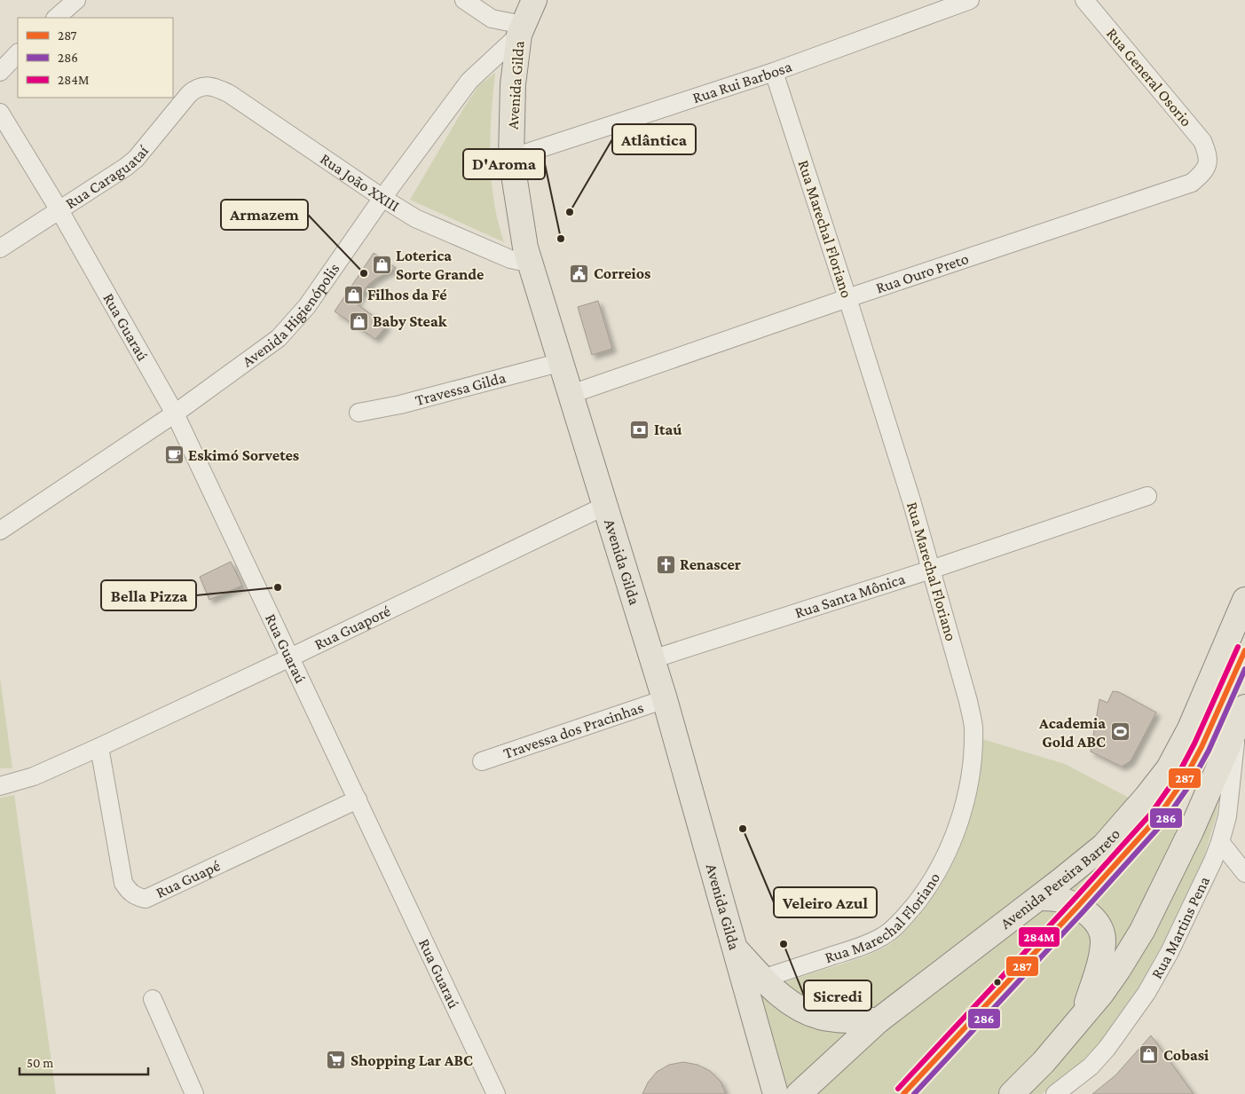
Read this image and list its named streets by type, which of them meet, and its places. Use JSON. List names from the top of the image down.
{
  "streets": {
    "main road": ["Avenida Gilda", "Avenida Higienópolis", "Avenida Pereira Barreto"],
    "street": [
      "Rua General Osorio",
      "Rua Rui Barbosa",
      "Rua Caraguataí",
      "Rua João XXIII",
      "Rua Marechal Floriano",
      "Rua Ouro Preto",
      "Rua Guaraú",
      "Travessa Gilda",
      "Rua Santa Mônica",
      "Rua Guaporé",
      "Travessa dos Pracinhas",
      "Rua Guapé",
      "Rua Martins Pena"
    ]
  },
  "crossings": [
    ["Rua General Osorio", "Rua Ouro Preto"],
    ["Rua Rui Barbosa", "Avenida Gilda"],
    ["Rua Rui Barbosa", "Rua Marechal Floriano"],
    ["Avenida Gilda", "Rua João XXIII"],
    ["Avenida Gilda", "Rua Ouro Preto"],
    ["Avenida Gilda", "Avenida Higienópolis"],
    ["Avenida Gilda", "Travessa Gilda"],
    ["Avenida Gilda", "Rua Santa Mônica"],
    ["Avenida Gilda", "Rua Guaporé"],
    ["Avenida Gilda", "Travessa dos Pracinhas"],
    ["Rua Caraguataí", "Rua João XXIII"],
    ["Rua Caraguataí", "Rua Guaraú"],
    ["Rua João XXIII", "Avenida Higienópolis"],
    ["Rua Marechal Floriano", "Rua Ouro Preto"],
    ["Rua Marechal Floriano", "Rua Santa Mônica"],
    ["Avenida Higienópolis", "Rua Guaraú"],
    ["Rua Guaraú", "Rua Guaporé"],
    ["Rua Guaraú", "Rua Guapé"],
    ["Rua Guaporé", "Rua Guapé"]
  ],
  "places": {
    "other": [
      "Atlântica",
      "D'Aroma",
      "Armazem",
      "Bella Pizza",
      "Veleiro Azul",
      "Sicredi"
    ],
    "shop": [
      "Loterica Sorte Grande",
      "Filhos da Fé",
      "Baby Steak",
      "Cobasi"
    ],
    "public building": ["Correios"],
    "bank": ["Itaú"],
    "cafe": ["Eskimó Sorvetes"],
    "church": ["Renascer"],
    "sports": ["Academia Gold ABC"],
    "supermarket": ["Shopping Lar ABC"]
  },
  "lines": ["transit line 284M", "transit line 287", "transit line 286"],
  "legend": ["287", "286", "284M"],
  "scale_bar": "50 m"
}
